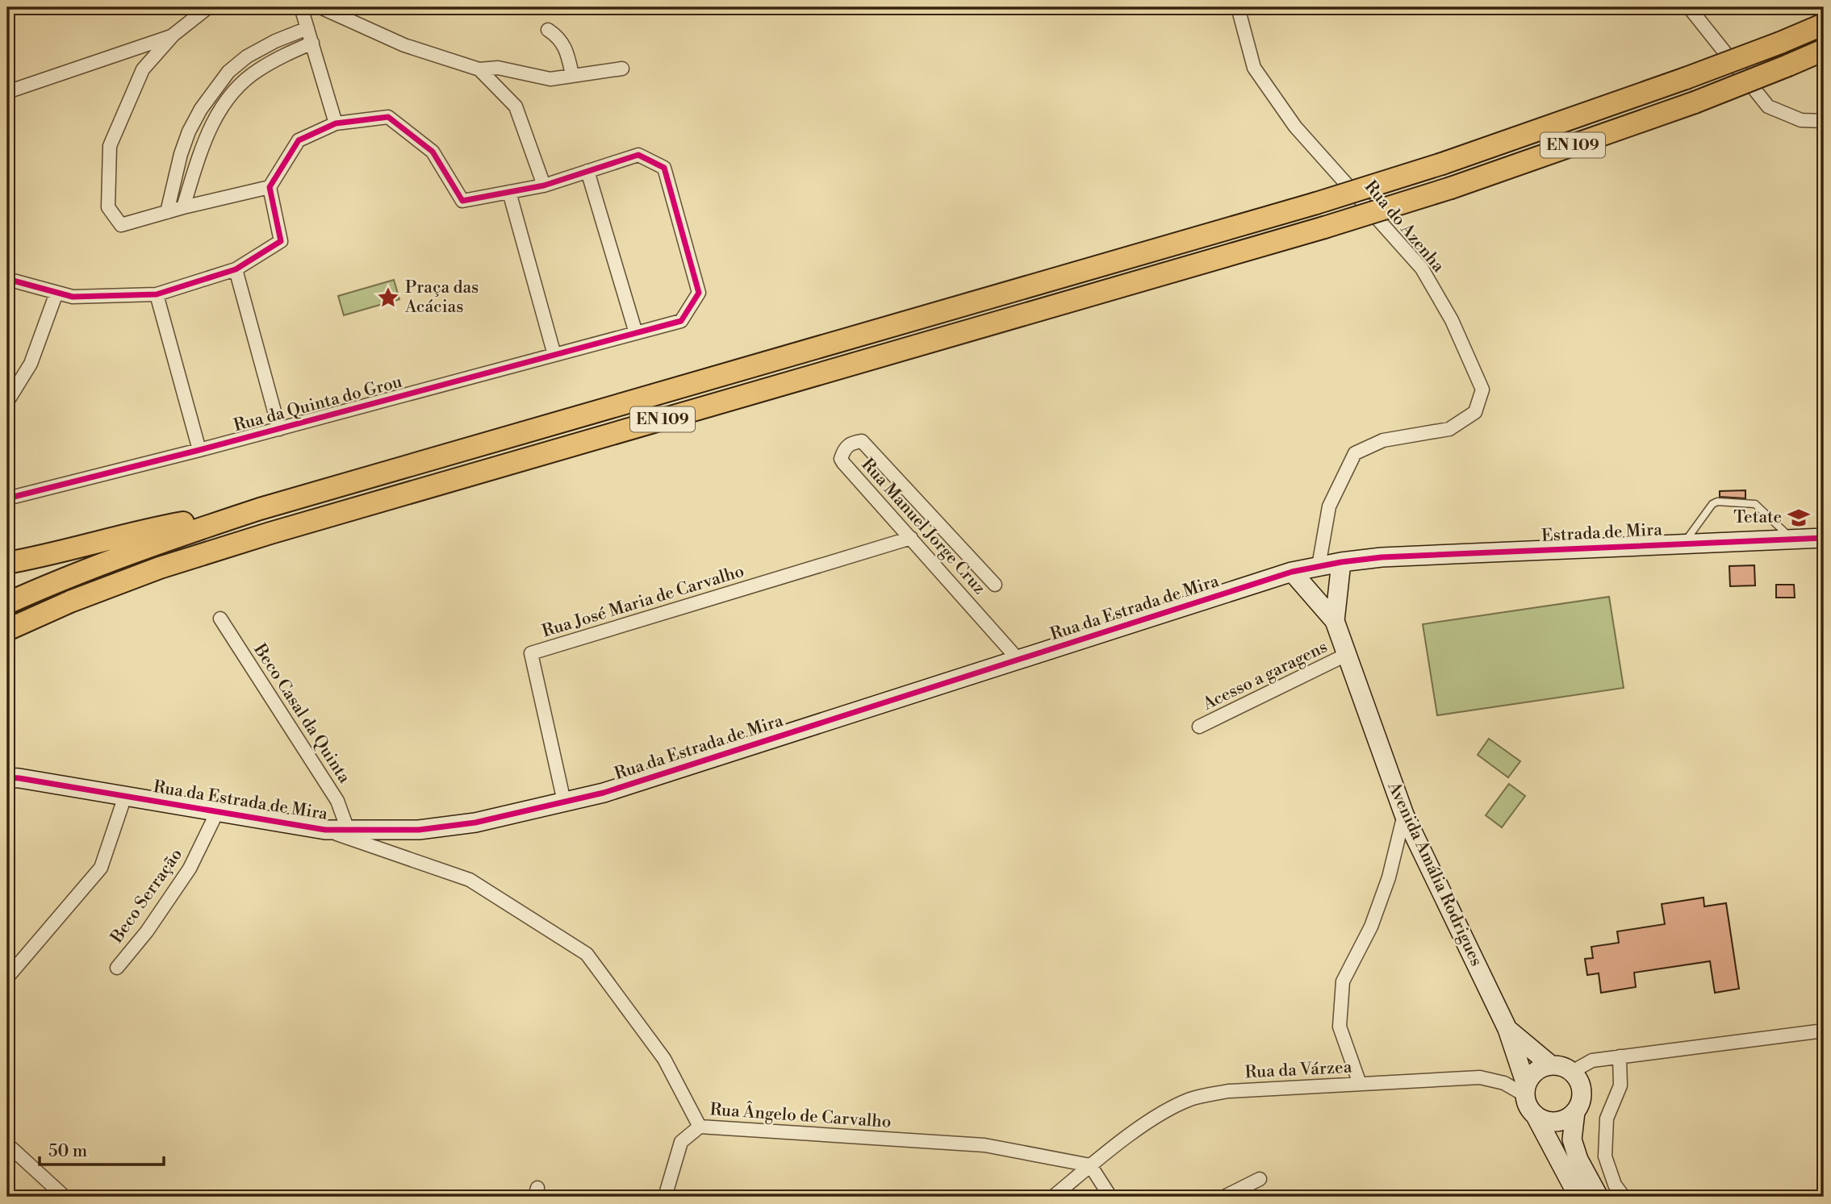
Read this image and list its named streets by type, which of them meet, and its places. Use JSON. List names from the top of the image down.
{
  "streets": {
    "main road": ["EN 109"],
    "street": [
      "Rua do Azenha",
      "Rua da Quinta do Grou",
      "Rua Manuel Jorge Cruz",
      "Estrada de Mira",
      "Rua José Maria de Carvalho",
      "Rua da Estrada de Mira",
      "Acesso a garagens",
      "Beco Casal da Quinta",
      "Avenida Amália Rodrigues",
      "Beco Serração",
      "Rua da Várzea",
      "Rua Ângelo de Carvalho"
    ]
  },
  "crossings": [
    ["Rua do Azenha", "Rua da Estrada de Mira"],
    ["Rua Manuel Jorge Cruz", "Rua José Maria de Carvalho"],
    ["Rua Manuel Jorge Cruz", "Rua da Estrada de Mira"],
    ["Estrada de Mira", "Rua da Estrada de Mira"],
    ["Rua José Maria de Carvalho", "Rua da Estrada de Mira"],
    ["Rua da Estrada de Mira", "Beco Casal da Quinta"],
    ["Rua da Estrada de Mira", "Avenida Amália Rodrigues"],
    ["Rua da Estrada de Mira", "Beco Serração"],
    ["Rua da Estrada de Mira", "Rua Ângelo de Carvalho"],
    ["Acesso a garagens", "Avenida Amália Rodrigues"],
    ["Avenida Amália Rodrigues", "Rua da Várzea"],
    ["Rua da Várzea", "Rua Ângelo de Carvalho"]
  ],
  "places": {
    "place": ["Praça das Acácias"],
    "school or university": ["Tetate"]
  },
  "scale_bar": "50 m"
}
